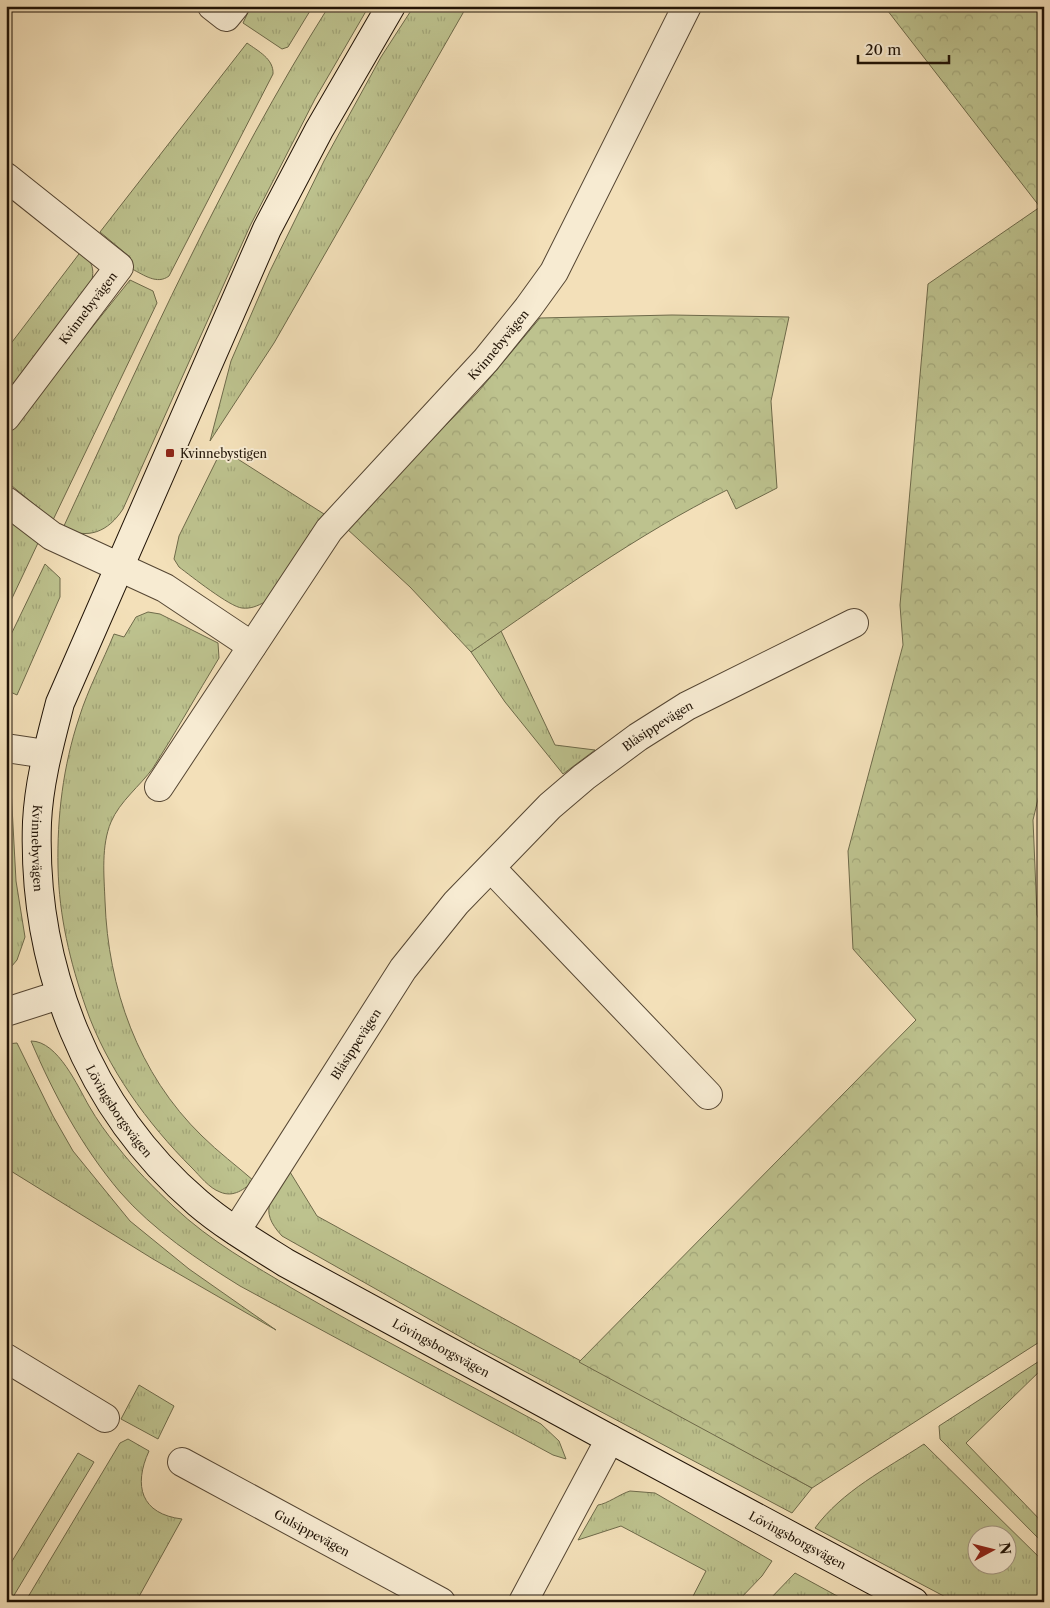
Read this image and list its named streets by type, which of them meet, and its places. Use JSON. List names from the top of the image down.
{
  "streets": {
    "street": [
      "Kvinnebyvägen",
      "Blåsippevägen",
      "Lövingsborgsvägen",
      "Gulsippevägen"
    ]
  },
  "crossings": [
    ["Kvinnebyvägen", "Lövingsborgsvägen"],
    ["Blåsippevägen", "Lövingsborgsvägen"]
  ],
  "places": {
    "transit": ["Kvinnebystigen"]
  },
  "scale_bar": "20 m",
  "north": "right"
}
